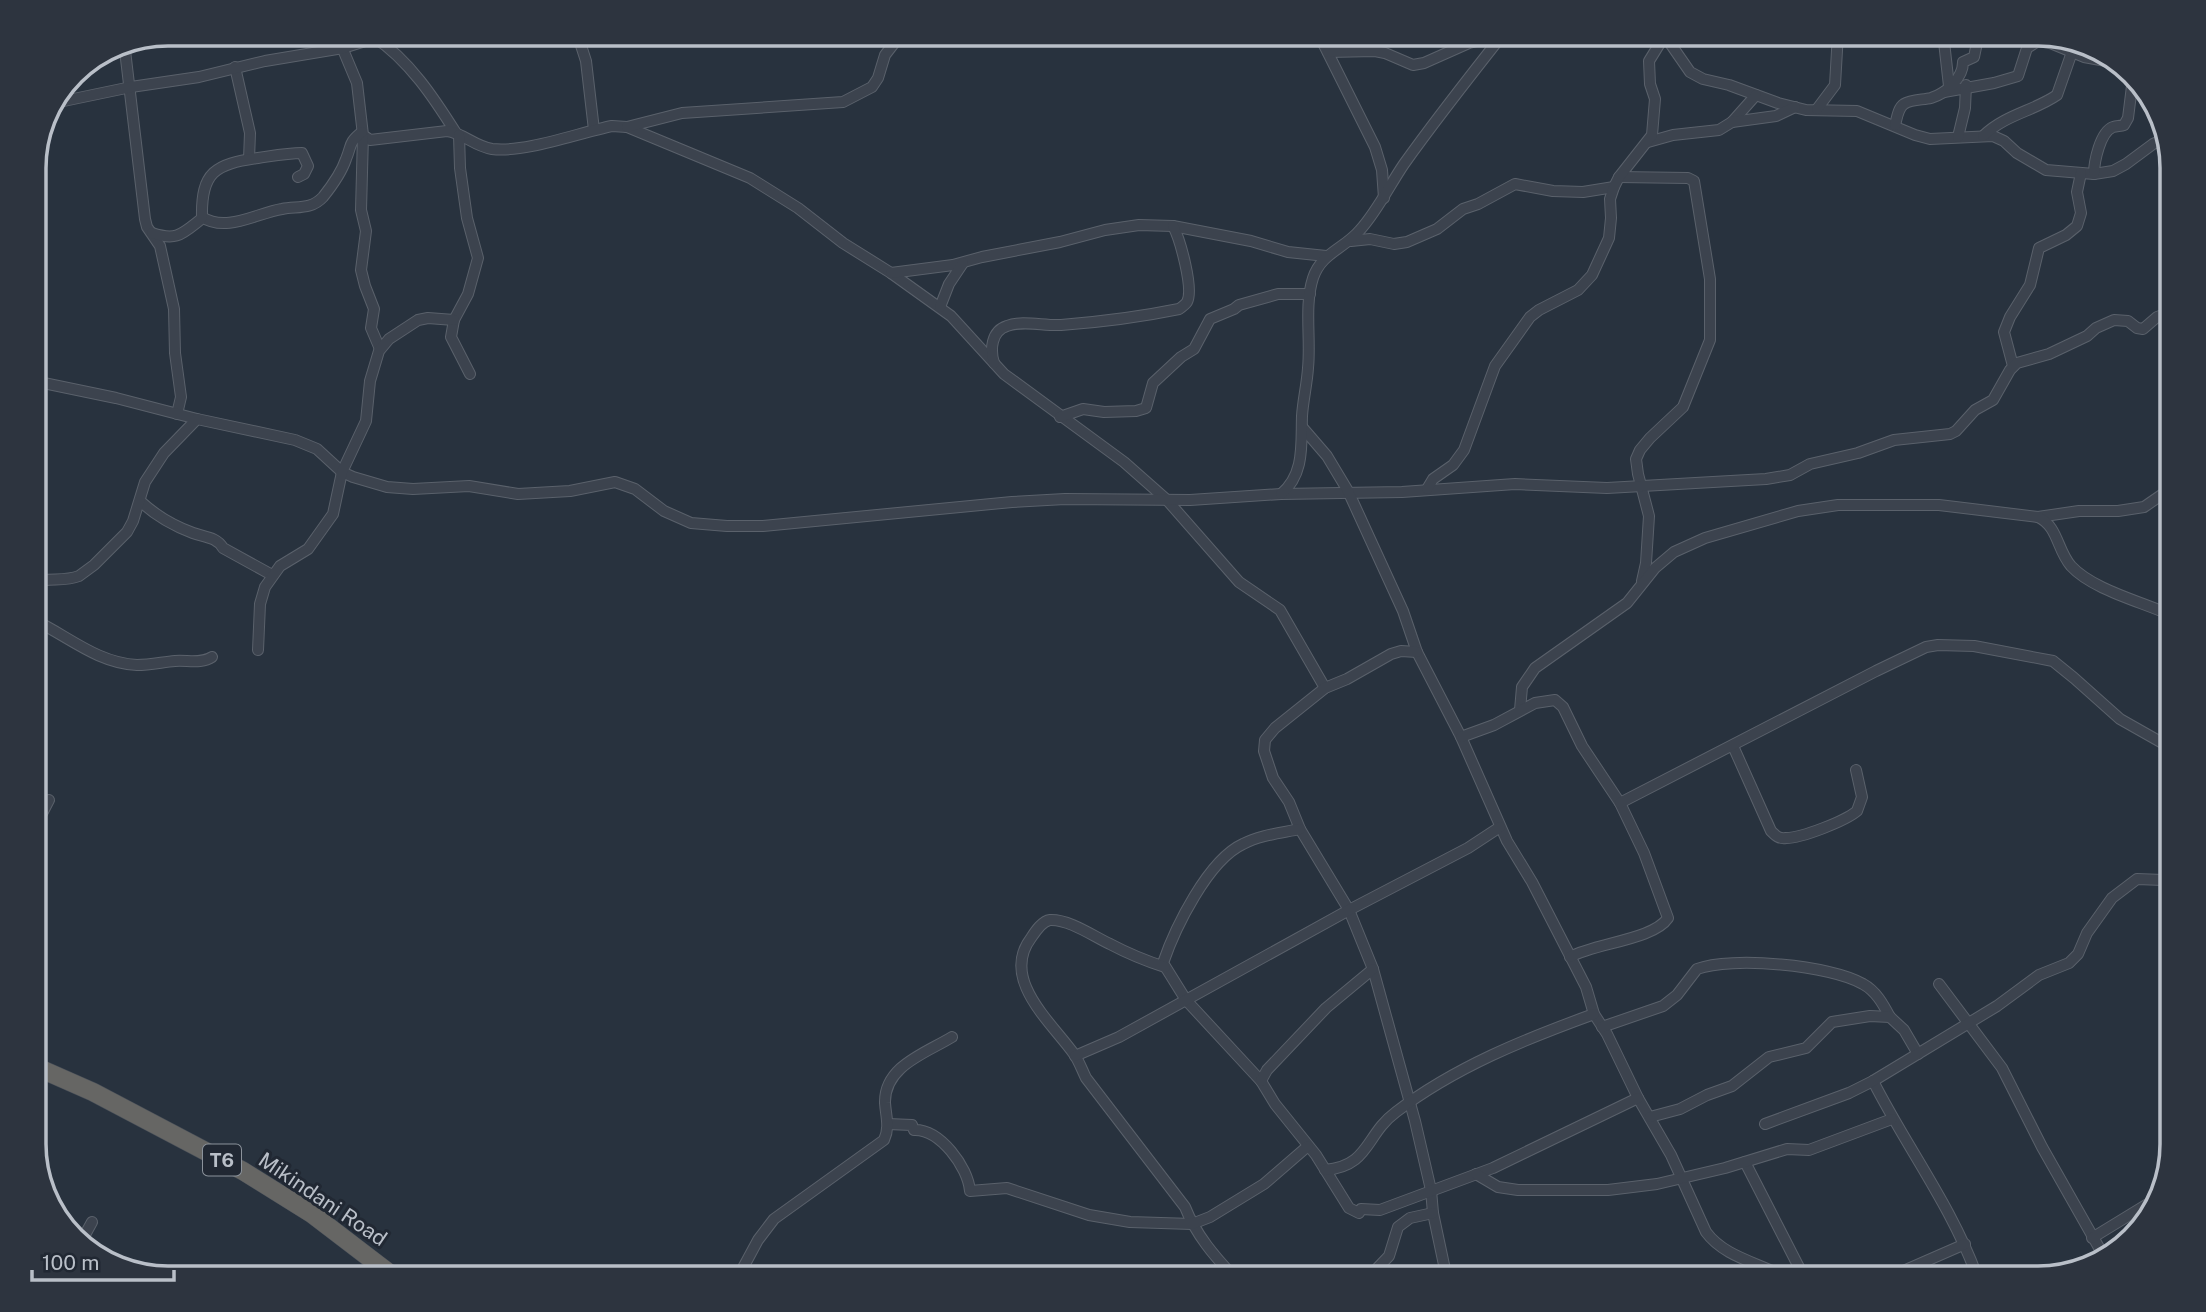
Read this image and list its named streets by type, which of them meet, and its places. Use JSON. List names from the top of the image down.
{
  "streets": {
    "highway": ["T6", "Mikindani Road"]
  },
  "scale_bar": "100 m"
}
